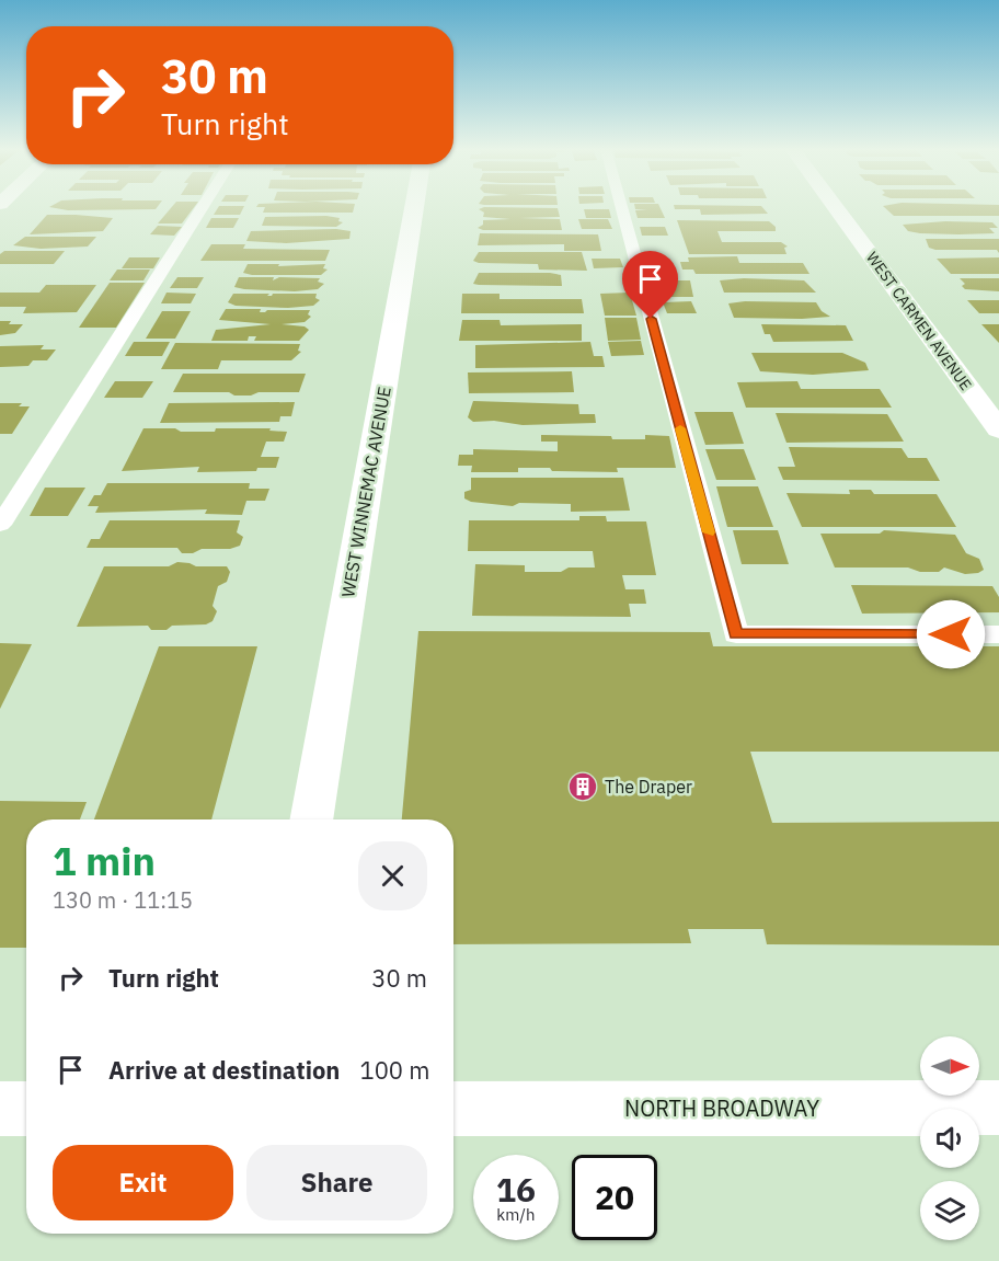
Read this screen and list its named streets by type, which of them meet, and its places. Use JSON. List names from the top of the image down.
{
  "streets": {
    "street": ["WEST CARMEN AVENUE", "WEST WINNEMAC AVENUE", "NORTH BROADWAY"]
  },
  "places": {
    "building": ["The Draper"]
  },
  "north": "right",
  "page": {
    "turn": ["30 m", "Turn right"],
    "heading": ["1 min", "130 m · 11:15"],
    "list": [
      {
        "name": "Turn right",
        "value": "30 m"
      },
      {
        "name": "Arrive at destination",
        "value": "100 m"
      }
    ],
    "buttons": ["Exit", "Share"],
    "speed": "16 km/h",
    "limit": "20"
  }
}
